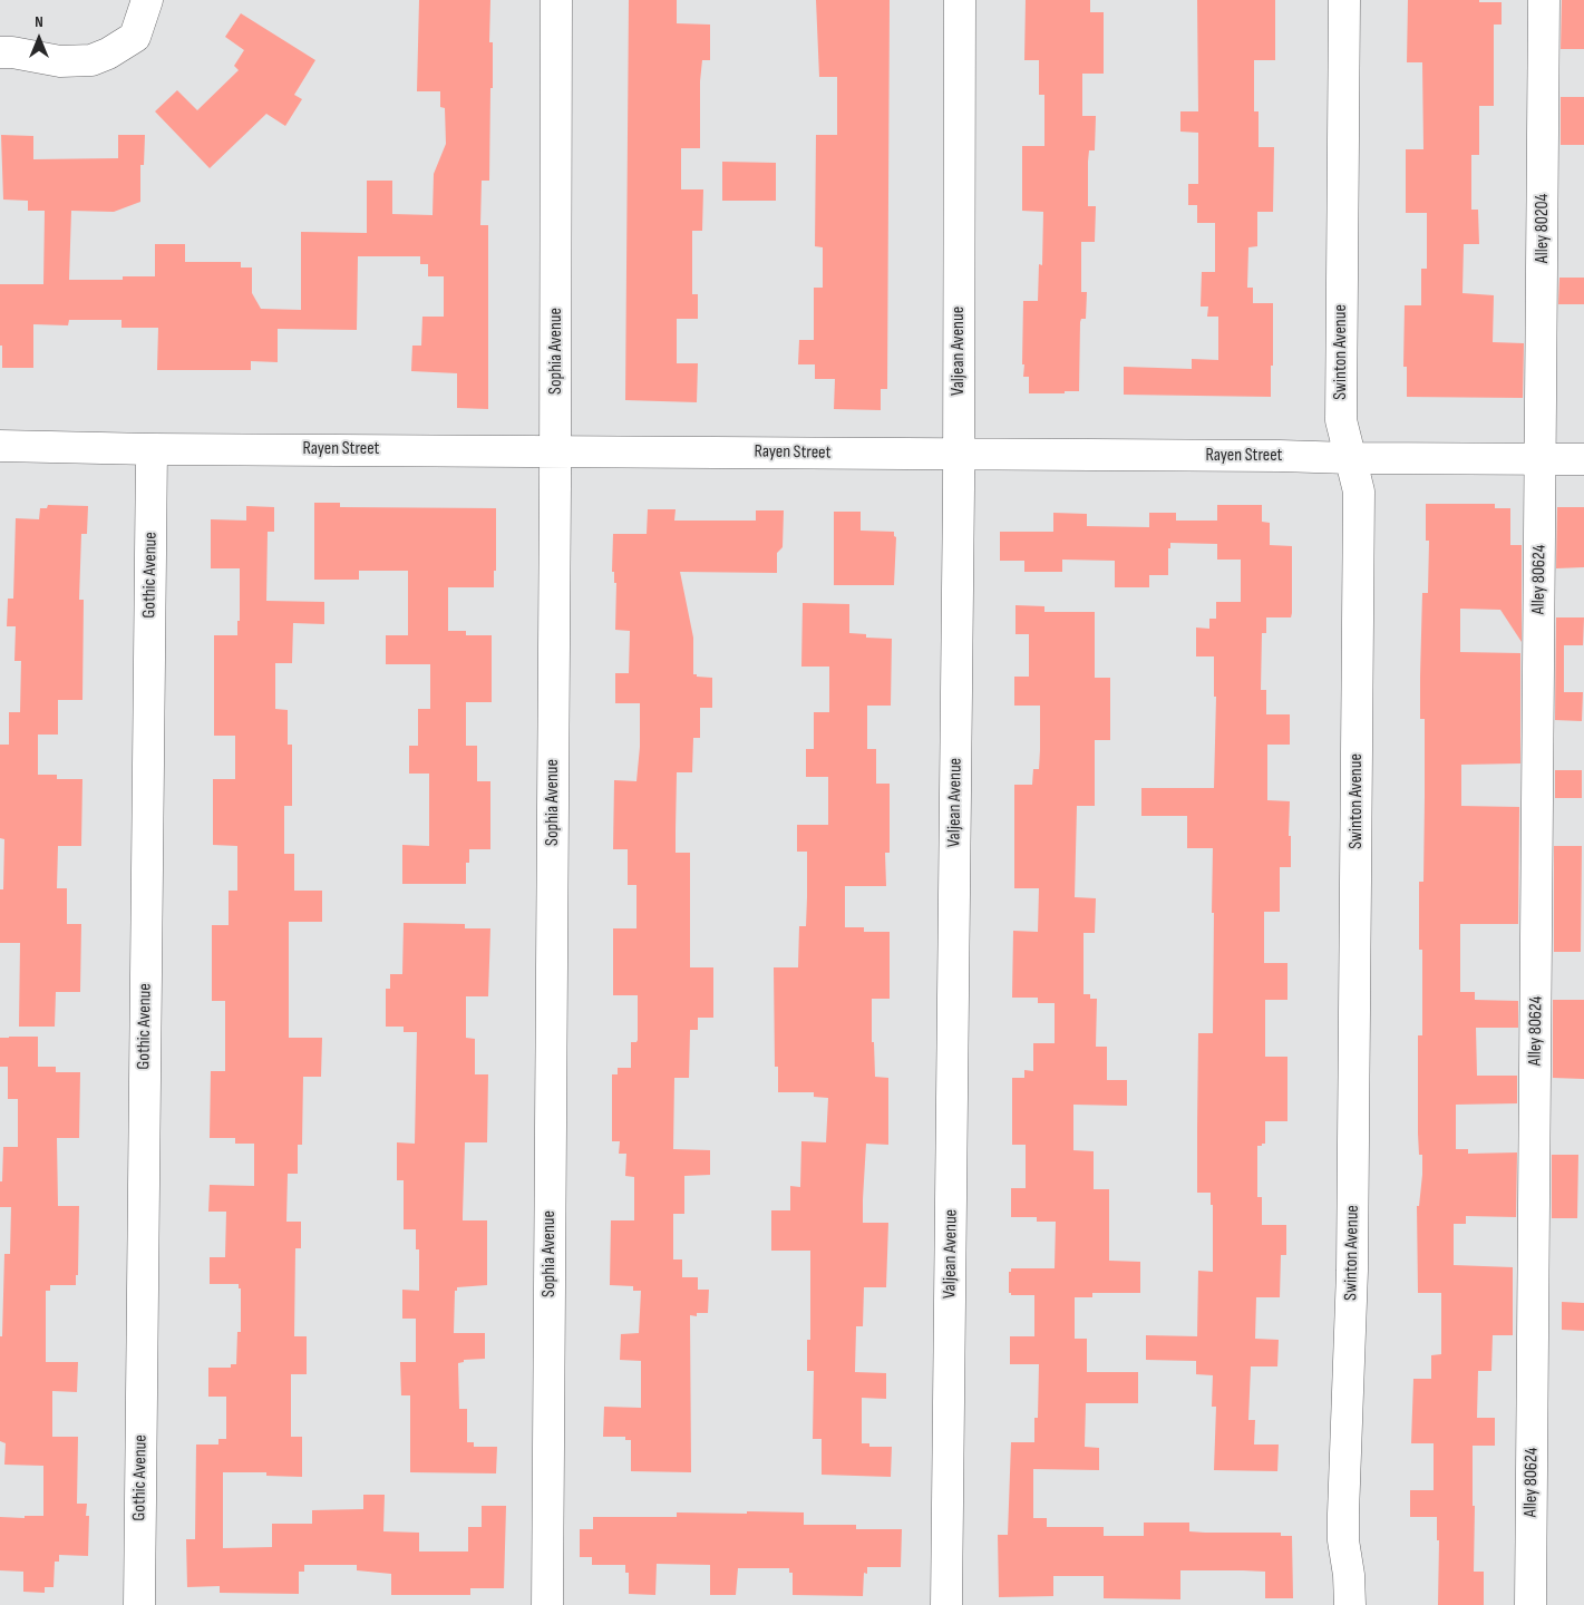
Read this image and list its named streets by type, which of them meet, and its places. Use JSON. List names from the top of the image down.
{
  "streets": {
    "street": [
      "Alley 80204",
      "Sophia Avenue",
      "Valjean Avenue",
      "Swinton Avenue",
      "Rayen Street",
      "Gothic Avenue",
      "Alley 80624"
    ]
  },
  "crossings": [
    ["Alley 80204", "Rayen Street"],
    ["Alley 80204", "Alley 80624"],
    ["Sophia Avenue", "Rayen Street"],
    ["Valjean Avenue", "Rayen Street"],
    ["Swinton Avenue", "Rayen Street"],
    ["Rayen Street", "Gothic Avenue"],
    ["Rayen Street", "Alley 80624"]
  ],
  "north": "top"
}
